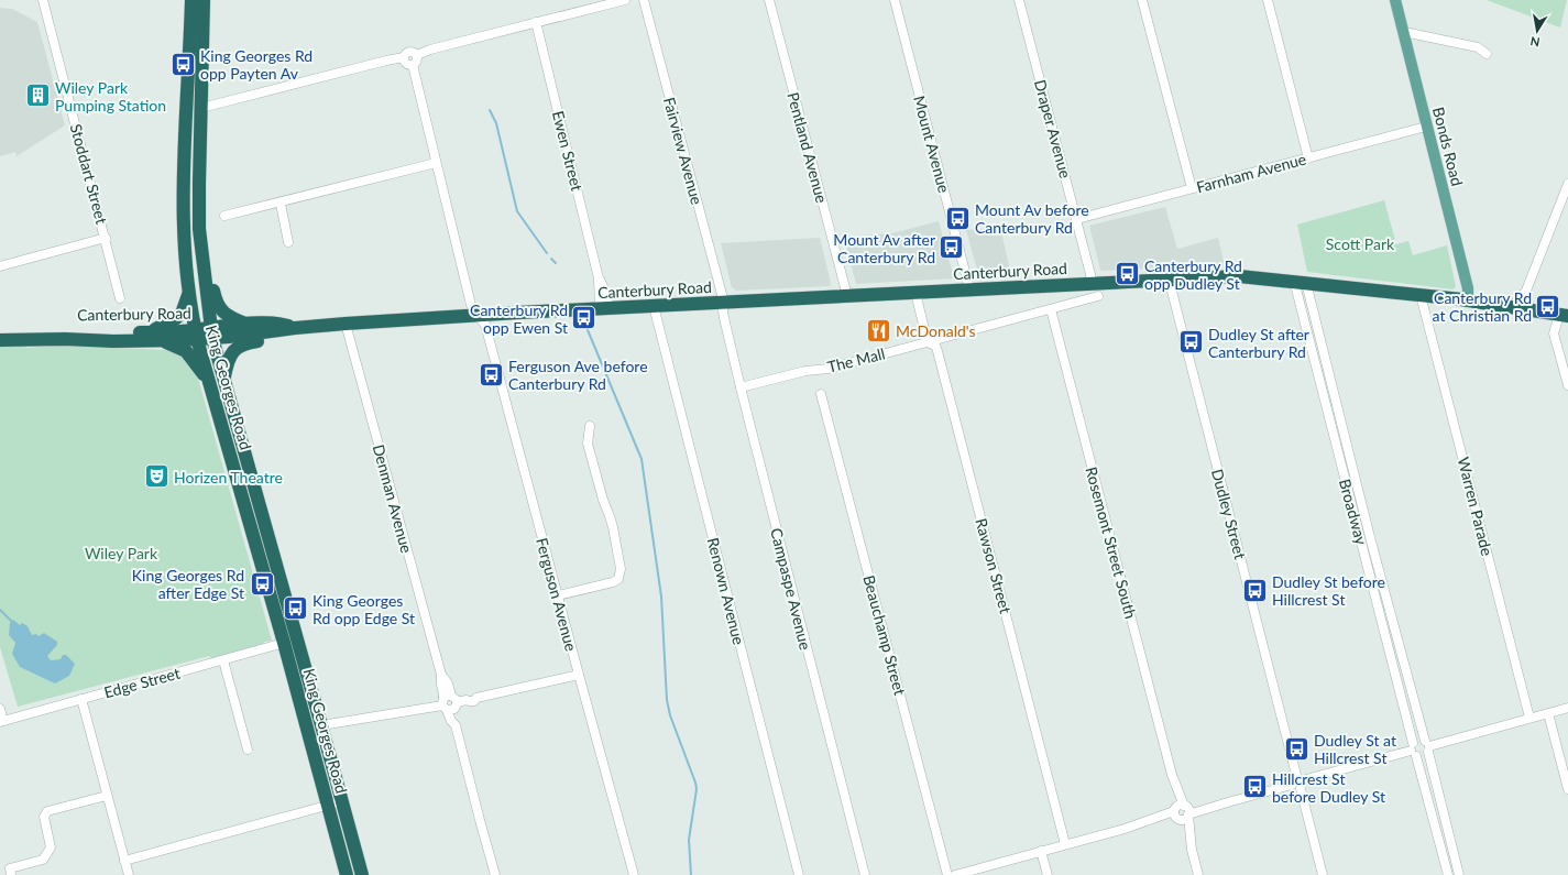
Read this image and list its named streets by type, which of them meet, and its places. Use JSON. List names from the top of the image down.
{
  "streets": {
    "highway": ["Canterbury Road", "King Georges Road"],
    "main road": ["Bonds Road"],
    "street": [
      "Draper Avenue",
      "Mount Avenue",
      "Pentland Avenue",
      "Ewen Street",
      "Fairview Avenue",
      "Farnham Avenue",
      "Stoddart Street",
      "The Mall",
      "Denman Avenue",
      "Warren Parade",
      "Broadway",
      "Dudley Street",
      "Rosemont Street South",
      "Rawson Street",
      "Campaspe Avenue",
      "Renown Avenue",
      "Ferguson Avenue",
      "Beauchamp Street",
      "Edge Street"
    ]
  },
  "crossings": [
    ["Draper Avenue", "Farnham Avenue"],
    ["Draper Avenue", "Canterbury Road"],
    ["Mount Avenue", "Canterbury Road"],
    ["Bonds Road", "Farnham Avenue"],
    ["Bonds Road", "Canterbury Road"],
    ["Pentland Avenue", "Canterbury Road"],
    ["Ewen Street", "Canterbury Road"],
    ["Fairview Avenue", "Canterbury Road"],
    ["Fairview Avenue", "Campaspe Avenue"],
    ["Canterbury Road", "King Georges Road"],
    ["Canterbury Road", "Denman Avenue"],
    ["Canterbury Road", "Warren Parade"],
    ["Canterbury Road", "Broadway"],
    ["Canterbury Road", "Dudley Street"],
    ["Canterbury Road", "Rawson Street"],
    ["Canterbury Road", "Campaspe Avenue"],
    ["Canterbury Road", "Renown Avenue"],
    ["Canterbury Road", "Ferguson Avenue"],
    ["The Mall", "Rosemont Street South"],
    ["The Mall", "Rawson Street"],
    ["The Mall", "Campaspe Avenue"],
    ["King Georges Road", "Edge Street"]
  ],
  "parks": ["Scott Park", "Wiley Park"],
  "places": {
    "bus stop": [
      "King Georges Rd opp Payten Av",
      "Mount Av before Canterbury Rd",
      "Mount Av after Canterbury Rd",
      "Canterbury Rd opp Dudley St",
      "Canterbury Rd at Christian Rd",
      "Canterbury Rd opp Ewen St",
      "Dudley St after Canterbury Rd",
      "Ferguson Ave before Canterbury Rd",
      "King Georges Rd after Edge St",
      "Dudley St before Hillcrest St",
      "King Georges Rd opp Edge St",
      "Dudley St at Hillcrest St",
      "Hillcrest St before Dudley St"
    ],
    "building": ["Wiley Park Pumping Station"],
    "restaurant": ["McDonald's"],
    "theatre": ["Horizen Theatre"]
  },
  "north": "bottom"
}
